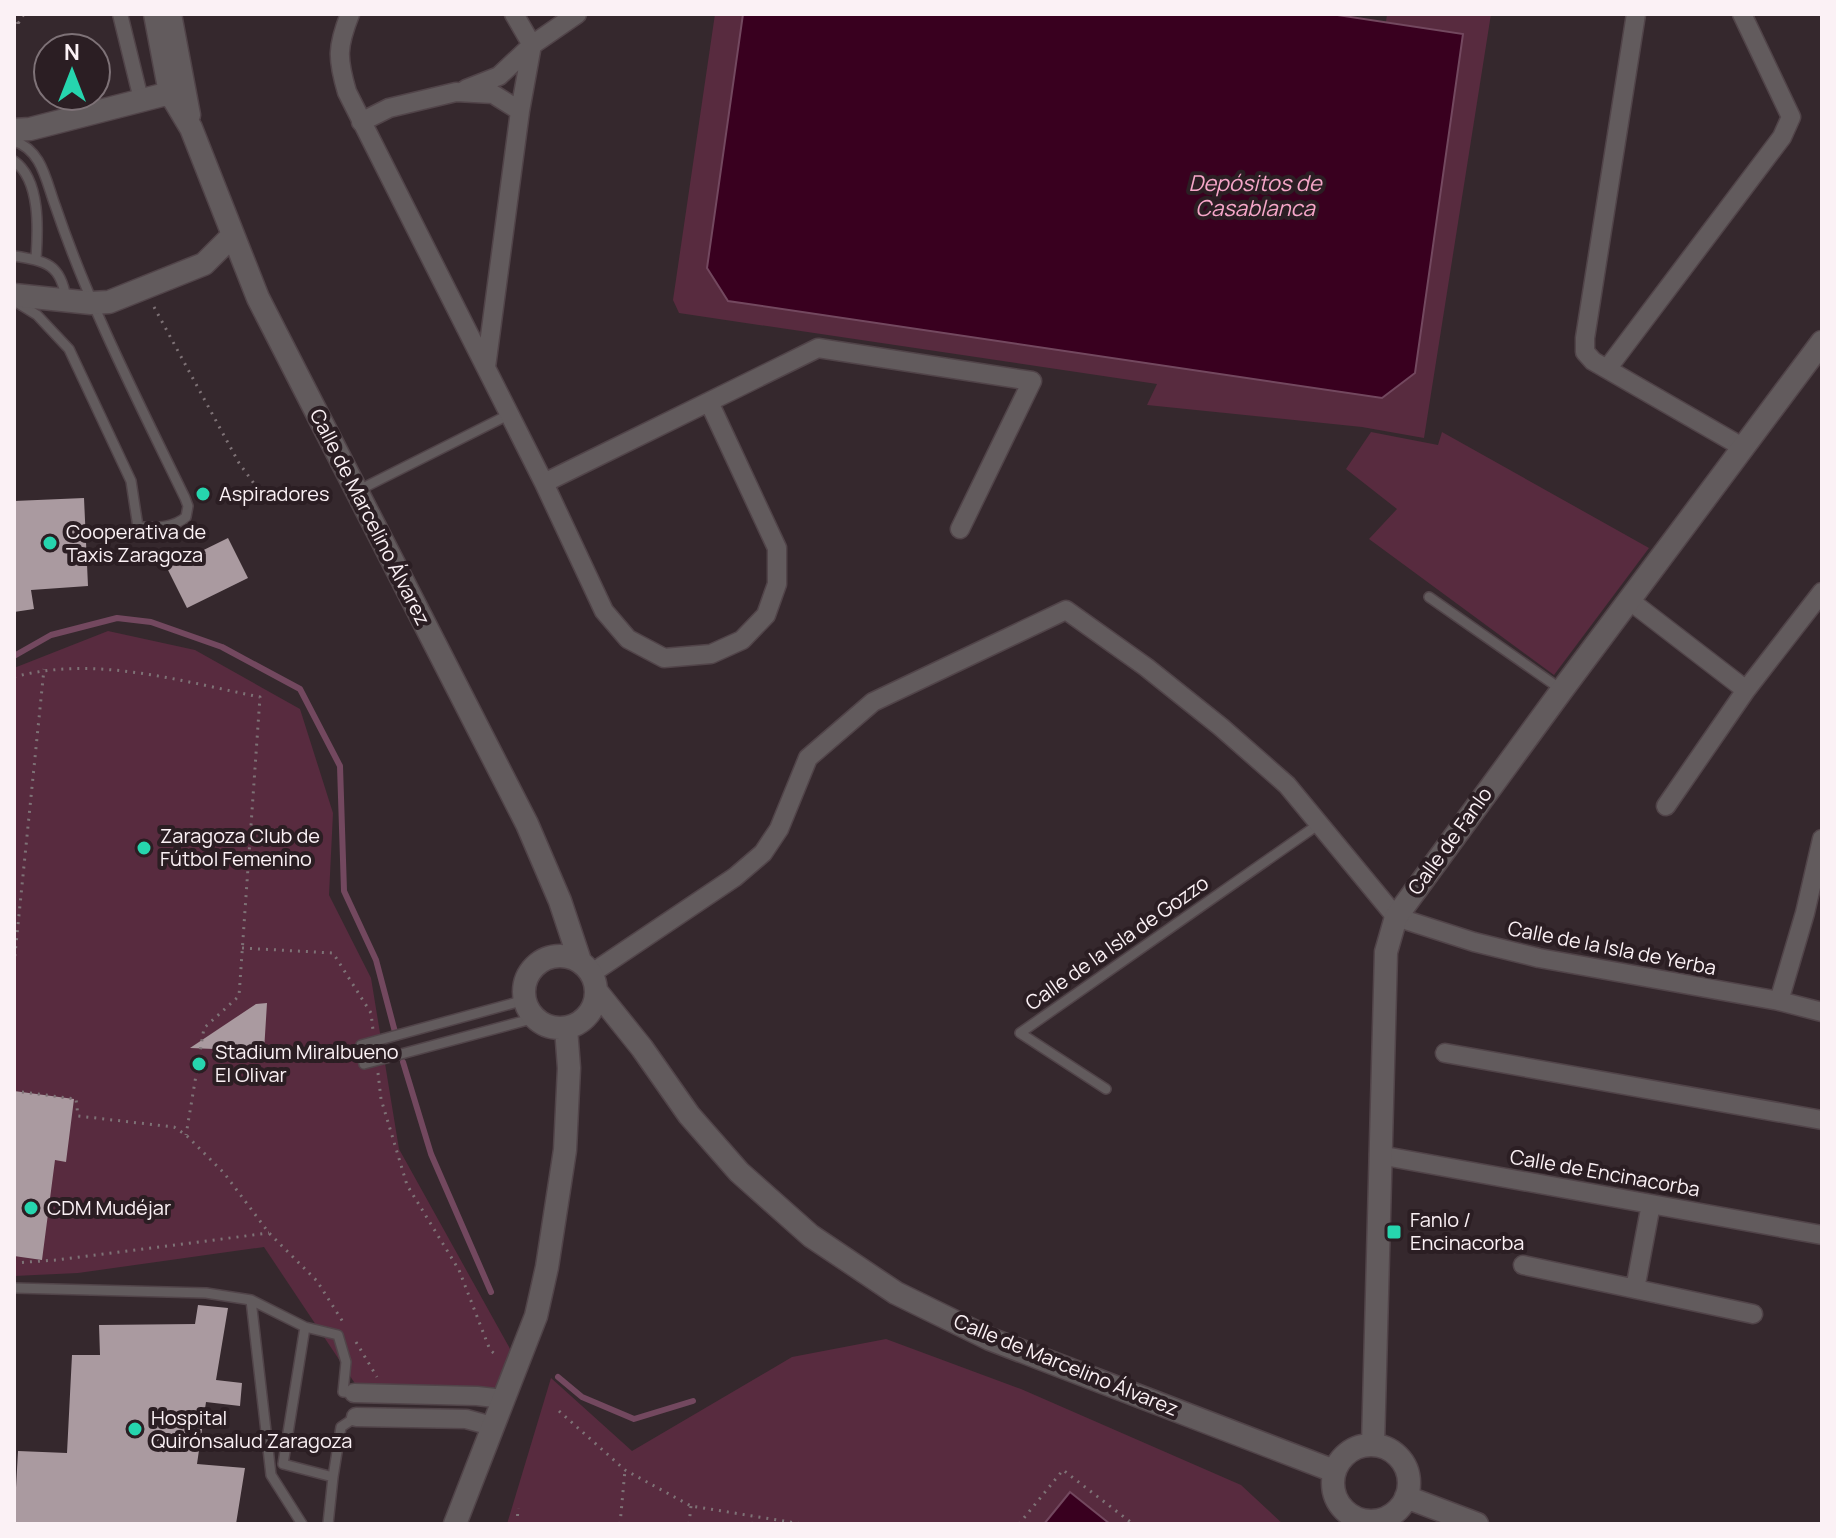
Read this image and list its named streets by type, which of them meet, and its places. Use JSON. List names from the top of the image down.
{
  "streets": {
    "street": [
      "Calle de Marcelino Álvarez",
      "Calle de Fanlo",
      "Calle de la Isla de Yerba",
      "Calle de Encinacorba"
    ],
    "lane": ["Calle de la Isla de Gozzo"]
  },
  "crossings": [
    ["Calle de Marcelino Álvarez", "Calle de Fanlo"],
    ["Calle de Fanlo", "Calle de la Isla de Yerba"],
    ["Calle de Fanlo", "Calle de Encinacorba"]
  ],
  "water": ["Depósitos de Casablanca"],
  "places": {
    "other": [
      "Aspiradores",
      "Cooperativa de Taxis Zaragoza",
      "Zaragoza Club de Fútbol Femenino",
      "Stadium Miralbueno El Olivar",
      "CDM Mudéjar",
      "Hospital Quirónsalud Zaragoza"
    ],
    "transit": ["Fanlo / Encinacorba"]
  },
  "north": "top"
}
